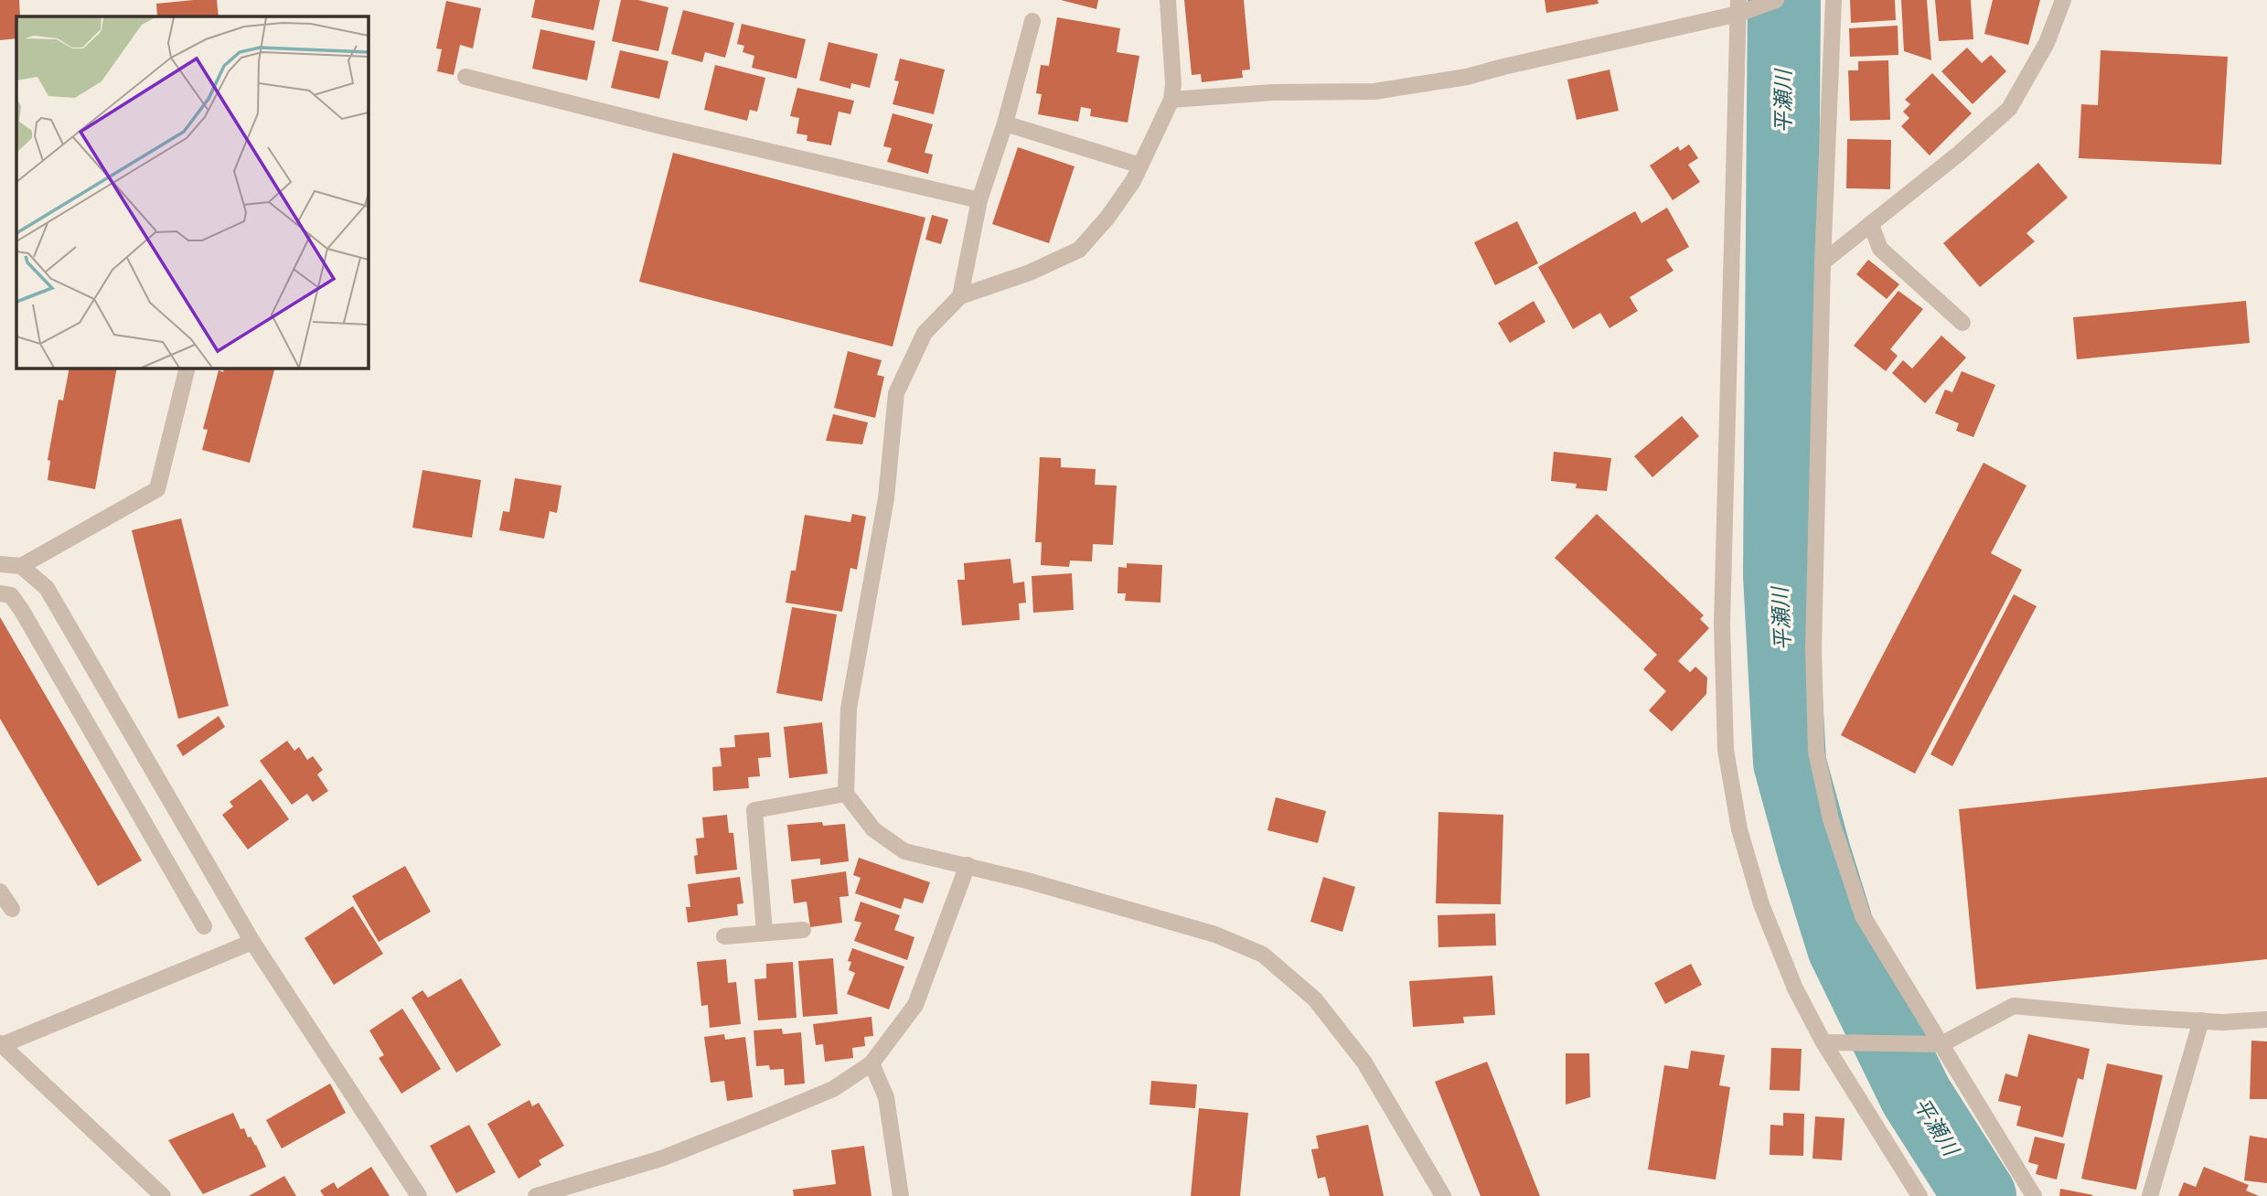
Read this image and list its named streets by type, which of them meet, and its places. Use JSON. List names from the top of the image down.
{
  "water": ["平瀬川"]
}
